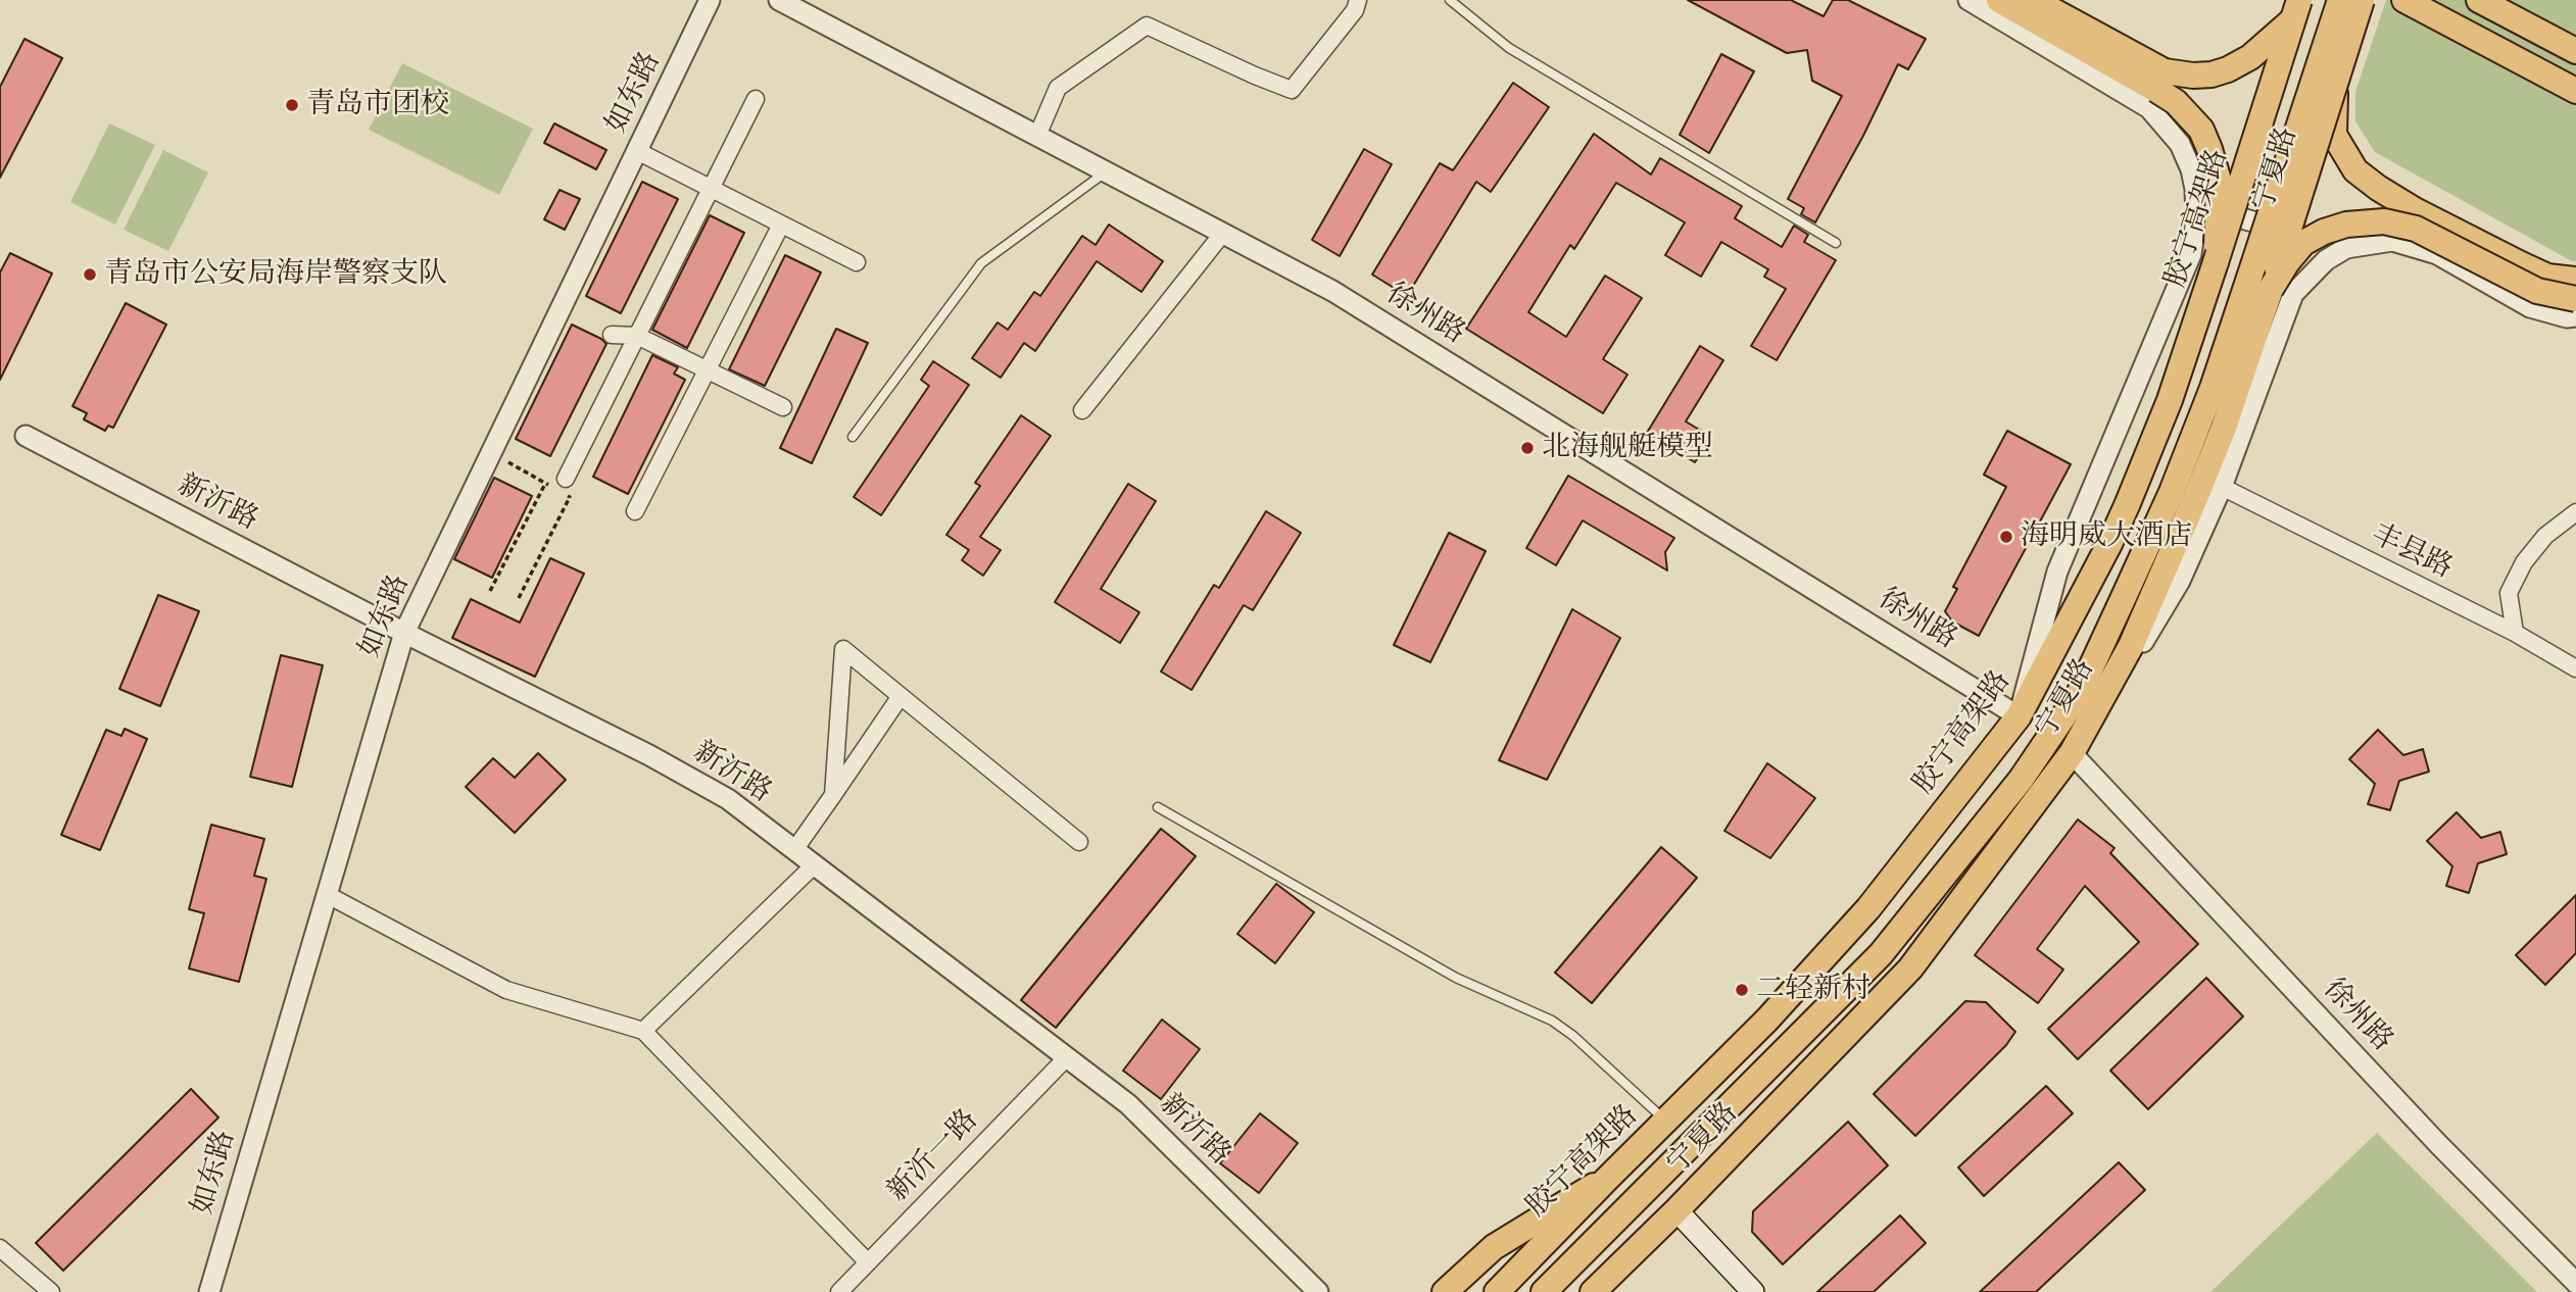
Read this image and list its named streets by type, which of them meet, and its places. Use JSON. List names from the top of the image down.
{
  "streets": {
    "main road": ["宁夏路", "胶宁高架路"],
    "street": [
      "如东路",
      "徐州路",
      "新沂路",
      "丰县路",
      "新沂一路"
    ]
  },
  "crossings": [
    ["如东路", "新沂路"],
    ["宁夏路", "徐州路"],
    ["胶宁高架路", "徐州路"],
    ["新沂路", "新沂一路"]
  ],
  "places": [
    "青岛市团校",
    "青岛市公安局海岸警察支队",
    "北海舰艇模型",
    "海明威大酒店",
    "二轻新村"
  ]
}
